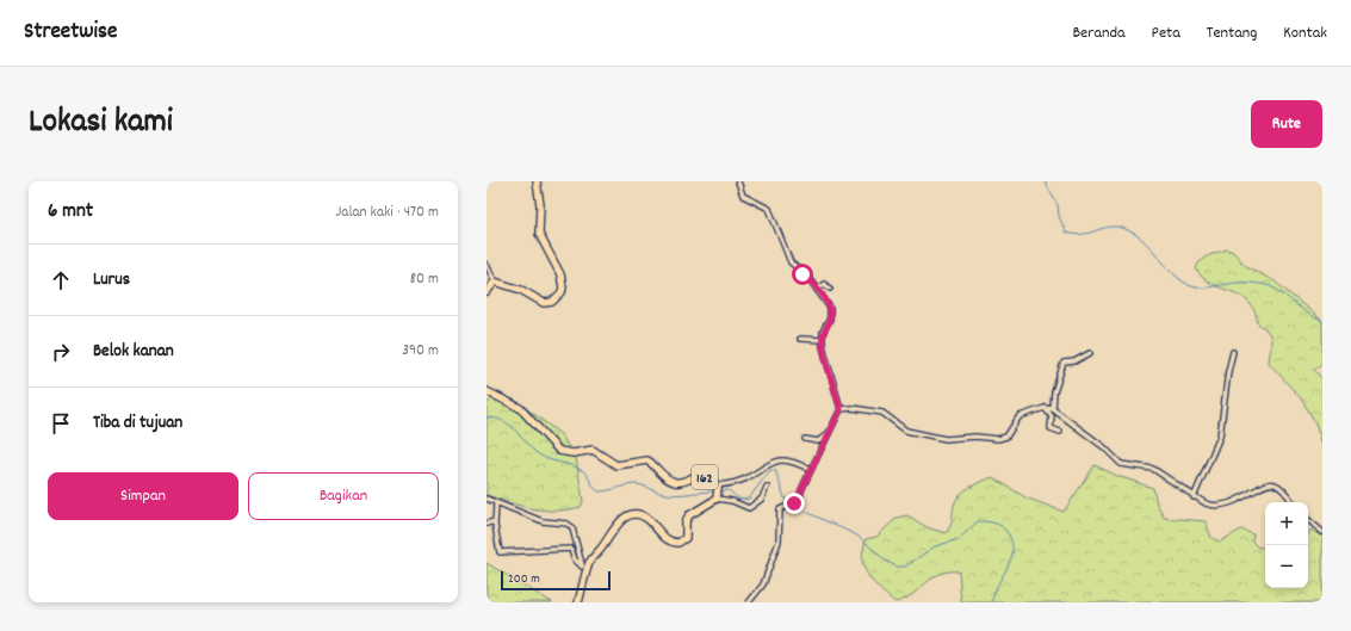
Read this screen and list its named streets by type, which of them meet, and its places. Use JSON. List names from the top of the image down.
{
  "streets": {
    "main road": ["162"]
  },
  "scale_bar": "200 m",
  "page": {
    "header": "Streetwise",
    "nav": [
      "Beranda",
      "Peta",
      "Tentang",
      "Kontak"
    ],
    "title": "Lokasi kami",
    "buttons": [
      "Rute",
      ["Simpan", "Bagikan"]
    ],
    "heading": ["6 mnt", "Jalan kaki · 470 m"],
    "list": [
      ["Lurus", "80 m"],
      ["Belok kanan", "390 m"],
      "Tiba di tujuan"
    ],
    "map_buttons": ["+", "−"],
    "scale": "200 m"
  }
}
